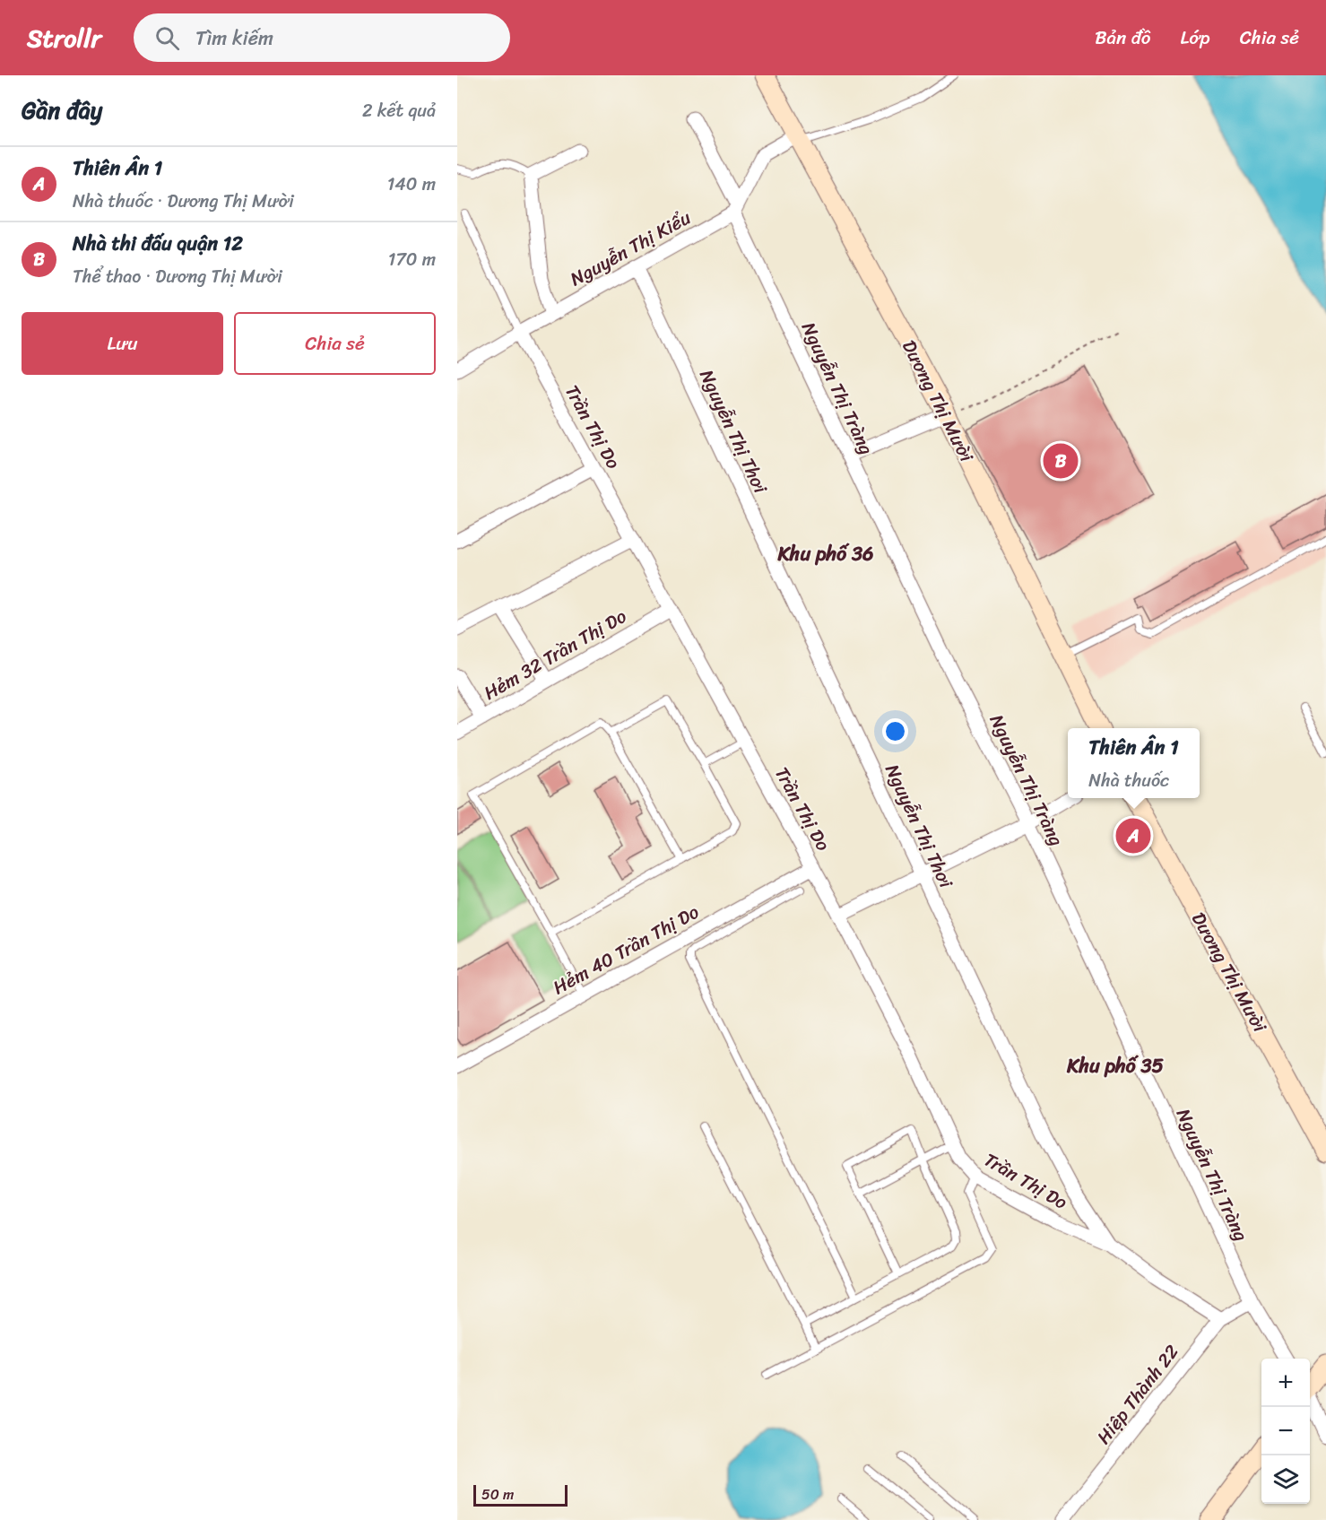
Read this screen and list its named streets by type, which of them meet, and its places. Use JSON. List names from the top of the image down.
{
  "streets": {
    "street": [
      "Nguyễn Thị Kiểu",
      "Nguyễn Thị Tràng",
      "Dương Thị Mười",
      "Trần Thị Do",
      "Nguyễn Thị Thơi",
      "Hẻm 32 Trần Thị Do",
      "Hẻm 40 Trần Thị Do",
      "Hiệp Thành 22"
    ]
  },
  "crossings": [
    ["Nguyễn Thị Kiểu", "Nguyễn Thị Tràng"],
    ["Nguyễn Thị Kiểu", "Trần Thị Do"],
    ["Nguyễn Thị Kiểu", "Nguyễn Thị Thơi"],
    ["Nguyễn Thị Tràng", "Hiệp Thành 22"],
    ["Trần Thị Do", "Nguyễn Thị Thơi"],
    ["Trần Thị Do", "Hẻm 32 Trần Thị Do"],
    ["Trần Thị Do", "Hẻm 40 Trần Thị Do"],
    ["Nguyễn Thị Thơi", "Hiệp Thành 22"]
  ],
  "districts": ["Khu phố 36", "Khu phố 35"],
  "scale_bar": "50 m",
  "page": {
    "header": "Strollr",
    "search": "Tìm kiếm",
    "nav": ["Bản đồ", "Lớp", "Chia sẻ"],
    "heading": ["Gần đây", "2 kết quả"],
    "list": [
      {
        "mark": "A",
        "name": "Thiên Ân 1",
        "note": "Nhà thuốc · Dương Thị Mười",
        "value": "140 m"
      },
      {
        "mark": "B",
        "name": "Nhà thi đấu quận 12",
        "note": "Thể thao · Dương Thị Mười",
        "value": "170 m"
      }
    ],
    "buttons": ["Lưu", "Chia sẻ"],
    "pins": ["B", "A"],
    "popup": ["Thiên Ân 1", "Nhà thuốc"],
    "map_buttons": ["+", "−"],
    "scale": "50 m"
  }
}
